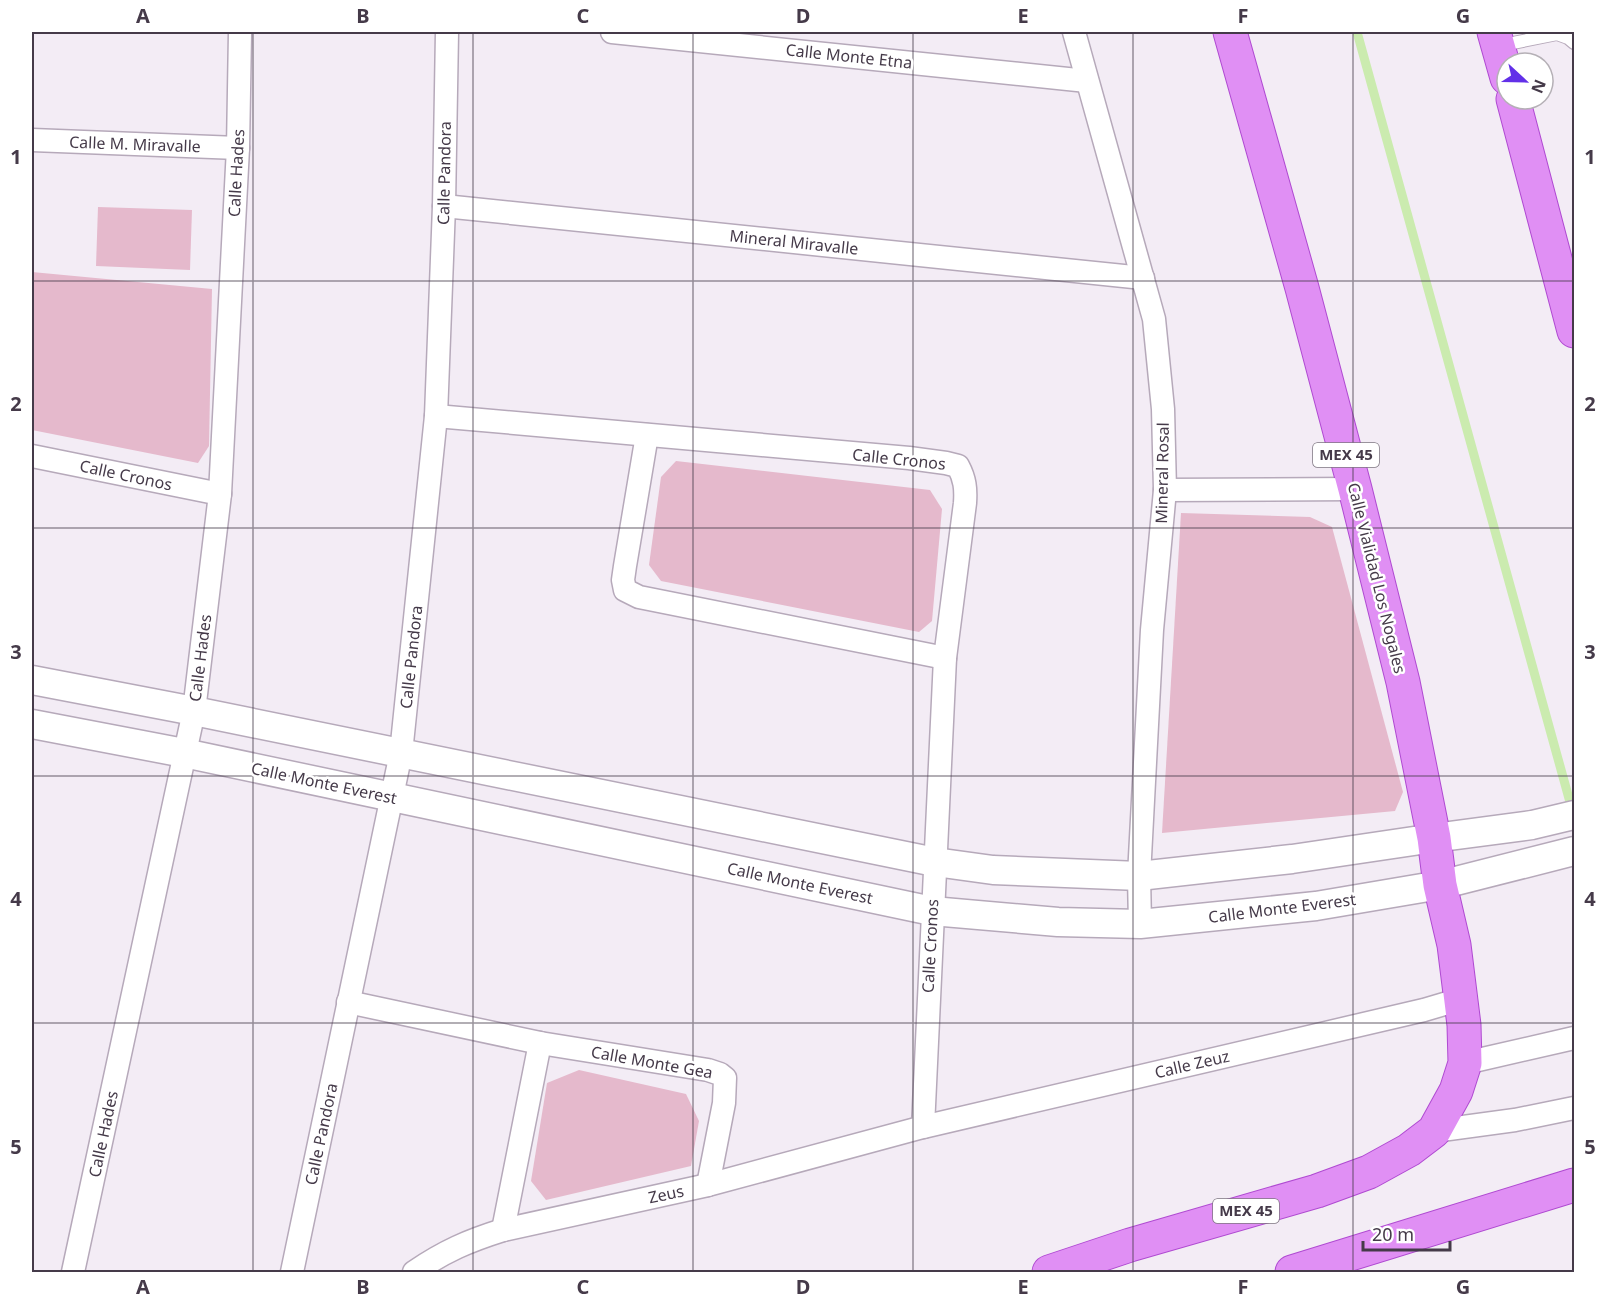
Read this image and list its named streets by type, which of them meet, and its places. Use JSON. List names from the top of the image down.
{
  "streets": {
    "highway": ["MEX 45", "Calle Vialidad Los Nogales"],
    "street": [
      "Calle Monte Etna",
      "Calle M. Miravalle",
      "Calle Hades",
      "Calle Pandora",
      "Mineral Miravalle",
      "Calle Cronos",
      "Mineral Rosal",
      "Calle Monte Everest",
      "Calle Monte Gea",
      "Calle Zeuz",
      "Zeus"
    ]
  },
  "crossings": [
    ["Calle Monte Etna", "Mineral Rosal"],
    ["Calle M. Miravalle", "Calle Hades"],
    ["Calle Hades", "Calle Cronos"],
    ["Calle Hades", "Calle Monte Everest"],
    ["Calle Pandora", "Mineral Miravalle"],
    ["Calle Pandora", "Calle Cronos"],
    ["Calle Pandora", "Calle Monte Everest"],
    ["Calle Pandora", "Calle Monte Gea"],
    ["Mineral Miravalle", "Mineral Rosal"],
    ["MEX 45", "Calle Vialidad Los Nogales"],
    ["MEX 45", "Calle Monte Everest"],
    ["MEX 45", "Calle Zeuz"],
    ["Calle Cronos", "Calle Monte Everest"],
    ["Calle Cronos", "Calle Zeuz"],
    ["Calle Cronos", "Zeus"],
    ["Mineral Rosal", "Calle Monte Everest"],
    ["Calle Vialidad Los Nogales", "Calle Monte Everest"],
    ["Calle Monte Gea", "Zeus"],
    ["Calle Zeuz", "Zeus"]
  ],
  "scale_bar": "20 m",
  "north": "right",
  "grid": {
    "columns": [
      "A",
      "B",
      "C",
      "D",
      "E",
      "F",
      "G"
    ],
    "rows": [
      "1",
      "2",
      "3",
      "4",
      "5"
    ]
  }
}
